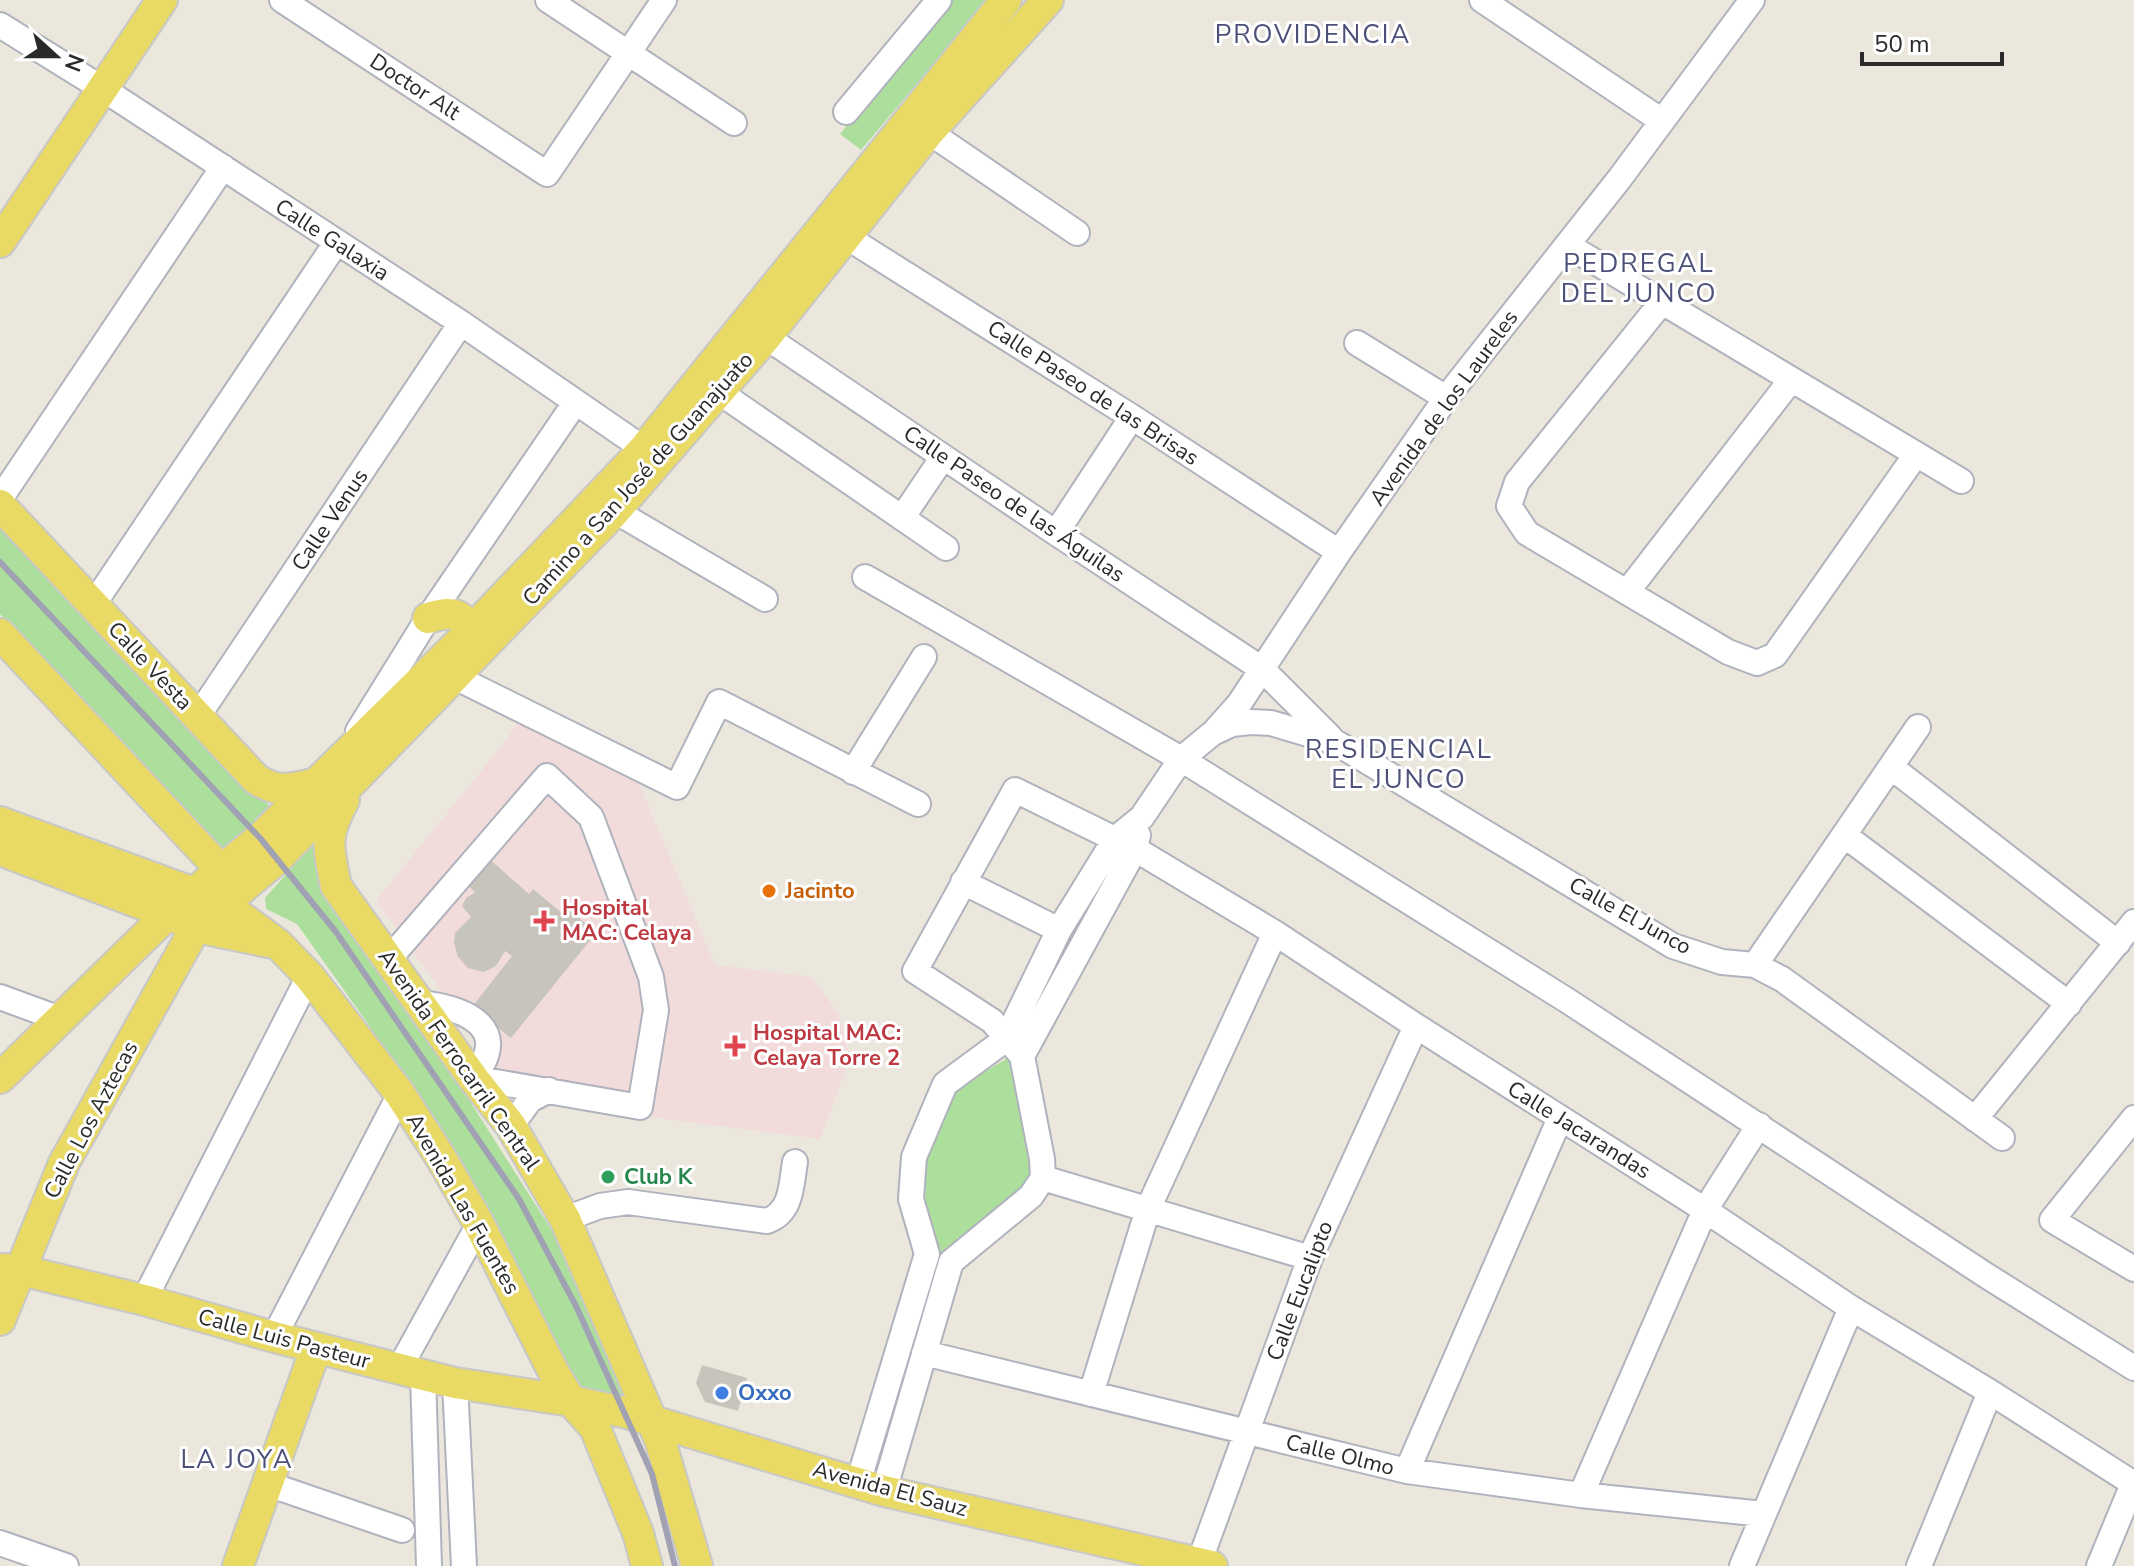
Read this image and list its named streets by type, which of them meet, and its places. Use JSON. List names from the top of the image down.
{
  "streets": {
    "main road": [
      "Camino a San José de Guanajuato",
      "Calle Vesta",
      "Avenida Ferrocarril Central",
      "Calle Los Aztecas",
      "Avenida Las Fuentes",
      "Calle Luis Pasteur",
      "Avenida El Sauz"
    ],
    "street": [
      "Doctor Alt",
      "Calle Galaxia",
      "Calle Paseo de las Brisas",
      "Avenida de los Laureles",
      "Calle Paseo de las Águilas",
      "Calle Venus",
      "Calle El Junco",
      "Calle Jacarandas",
      "Calle Eucalipto",
      "Calle Olmo"
    ]
  },
  "crossings": [
    ["Calle Galaxia", "Camino a San José de Guanajuato"],
    ["Calle Galaxia", "Calle Venus"],
    ["Calle Paseo de las Brisas", "Avenida de los Laureles"],
    ["Calle Paseo de las Brisas", "Camino a San José de Guanajuato"],
    ["Avenida de los Laureles", "Calle Paseo de las Águilas"],
    ["Avenida de los Laureles", "Calle El Junco"],
    ["Avenida de los Laureles", "Calle Jacarandas"],
    ["Avenida de los Laureles", "Avenida El Sauz"],
    ["Camino a San José de Guanajuato", "Calle Paseo de las Águilas"],
    ["Camino a San José de Guanajuato", "Calle Vesta"],
    ["Camino a San José de Guanajuato", "Avenida Ferrocarril Central"],
    ["Camino a San José de Guanajuato", "Calle Los Aztecas"],
    ["Camino a San José de Guanajuato", "Avenida Las Fuentes"],
    ["Calle Paseo de las Águilas", "Calle El Junco"],
    ["Calle Venus", "Calle Vesta"],
    ["Avenida Ferrocarril Central", "Avenida El Sauz"],
    ["Calle Los Aztecas", "Calle Luis Pasteur"],
    ["Calle Jacarandas", "Calle Eucalipto"],
    ["Avenida Las Fuentes", "Calle Luis Pasteur"],
    ["Avenida Las Fuentes", "Avenida El Sauz"],
    ["Calle Eucalipto", "Calle Olmo"],
    ["Calle Eucalipto", "Avenida El Sauz"],
    ["Calle Luis Pasteur", "Avenida El Sauz"]
  ],
  "districts": [
    "PROVIDENCIA",
    "PEDREGAL DEL JUNCO",
    "RESIDENCIAL EL JUNCO",
    "LA JOYA"
  ],
  "places": {
    "other": ["Jacinto", "Club K", "Oxxo"],
    "health": ["Hospital MAC: Celaya", "Hospital MAC: Celaya Torre 2"]
  },
  "scale_bar": "50 m",
  "north": "right"
}
